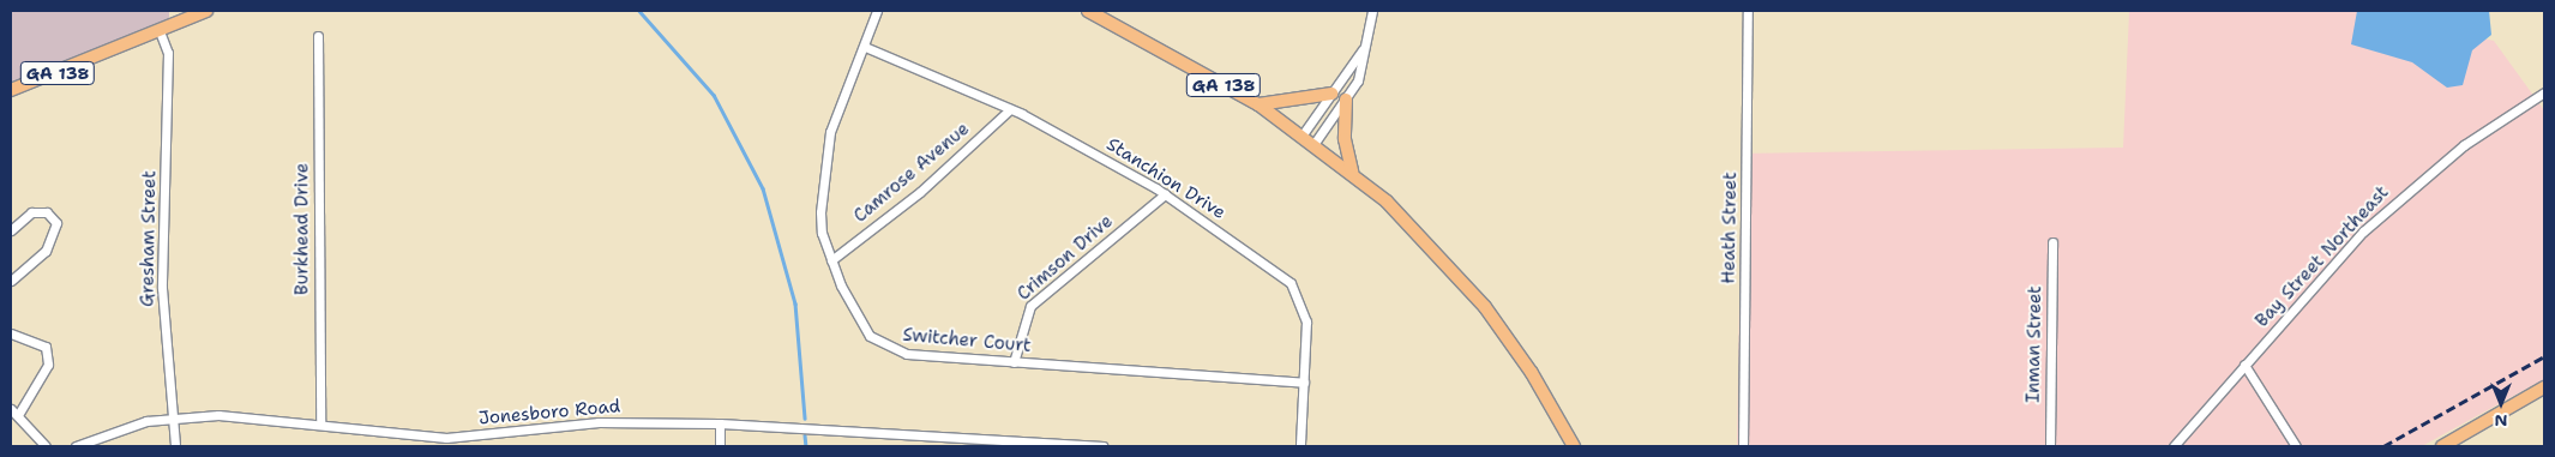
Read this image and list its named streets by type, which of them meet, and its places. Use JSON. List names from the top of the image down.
{
  "streets": {
    "main road": ["GA 138"],
    "street": [
      "Camrose Avenue",
      "Stanchion Drive",
      "Heath Street",
      "Burkhead Drive",
      "Gresham Street",
      "Bay Street Northeast",
      "Crimson Drive",
      "Switcher Court",
      "Inman Street",
      "Jonesboro Road"
    ]
  },
  "crossings": [
    ["GA 138", "Gresham Street"],
    ["Camrose Avenue", "Stanchion Drive"],
    ["Camrose Avenue", "Switcher Court"],
    ["Stanchion Drive", "Crimson Drive"],
    ["Stanchion Drive", "Switcher Court"],
    ["Burkhead Drive", "Jonesboro Road"],
    ["Gresham Street", "Jonesboro Road"],
    ["Crimson Drive", "Switcher Court"]
  ],
  "north": "bottom"
}
